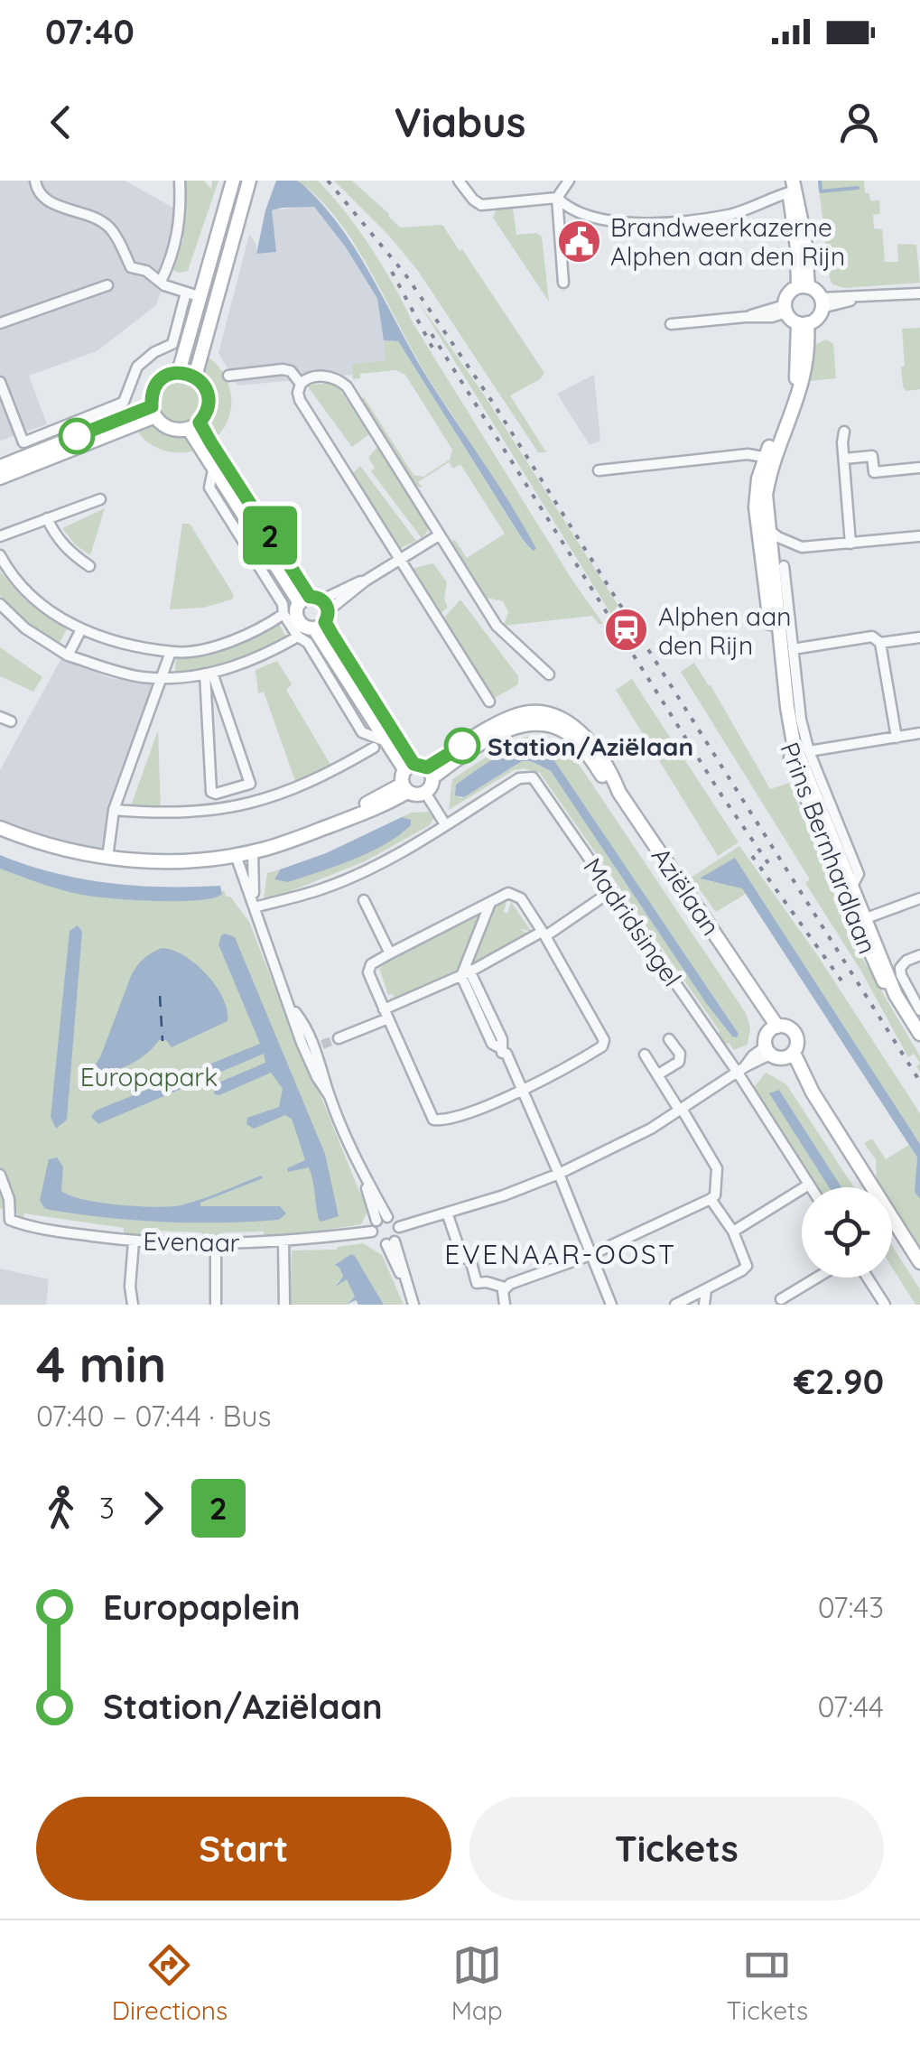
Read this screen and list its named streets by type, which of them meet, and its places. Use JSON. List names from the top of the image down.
{
  "streets": {
    "street": [
      "Prins Bernhardlaan",
      "Aziëlaan",
      "Madridsingel",
      "Evenaar"
    ]
  },
  "districts": ["EVENAAR-OOST"],
  "parks": ["Europapark"],
  "places": {
    "public building": ["Brandweerkazerne Alphen aan den Rijn"],
    "station": ["Alphen aan den Rijn"],
    "other": ["Station/Aziëlaan"]
  },
  "lines": ["bus line 2"],
  "page": {
    "status": "07:40",
    "header": "Viabus",
    "on_map": "2",
    "heading": ["4 min", "07:40 – 07:44 · Bus", "€2.90"],
    "legs": ["3", "2"],
    "list": [
      {
        "name": "Europaplein",
        "value": "07:43"
      },
      {
        "name": "Station/Aziëlaan",
        "value": "07:44"
      }
    ],
    "buttons": ["Start", "Tickets"],
    "tabs": ["Directions", "Map", "Tickets"]
  }
}
